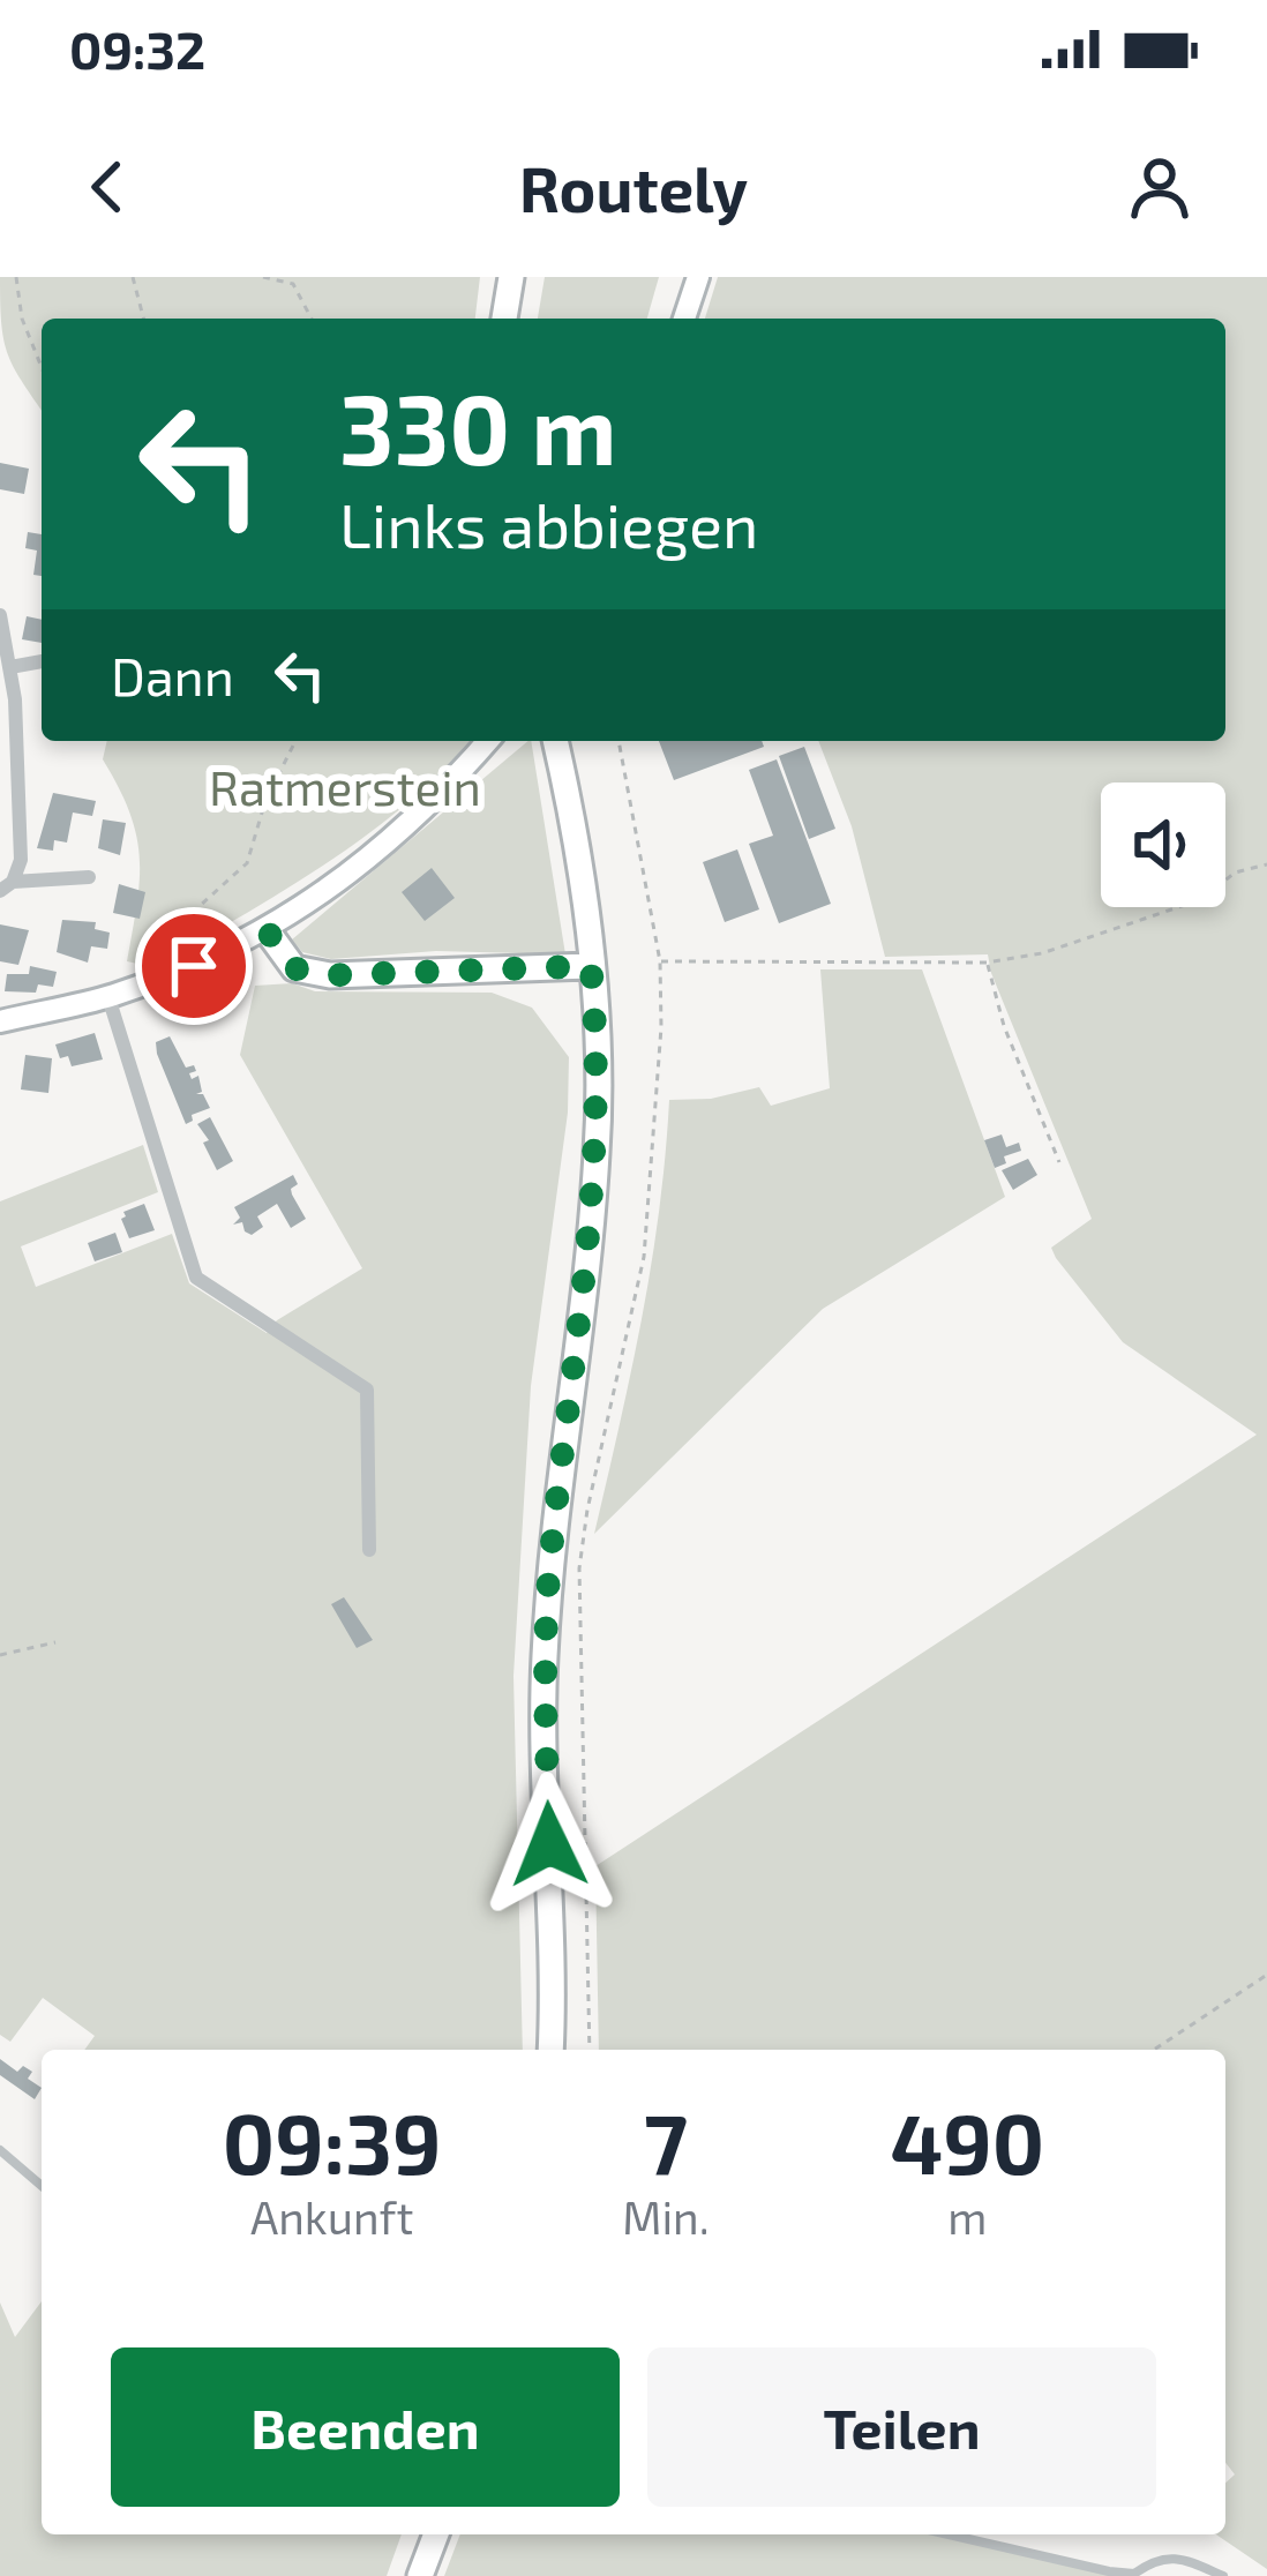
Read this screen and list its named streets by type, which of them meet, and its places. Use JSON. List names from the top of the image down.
{
  "parks": ["Ratmerstein"],
  "page": {
    "status": "09:32",
    "header": "Routely",
    "turn": ["330 m", "Links abbiegen"],
    "then": "Dann",
    "eta": [
      "09:39",
      "Ankunft",
      "7",
      "Min.",
      "490",
      "m"
    ],
    "buttons": ["Beenden", "Teilen"]
  }
}
